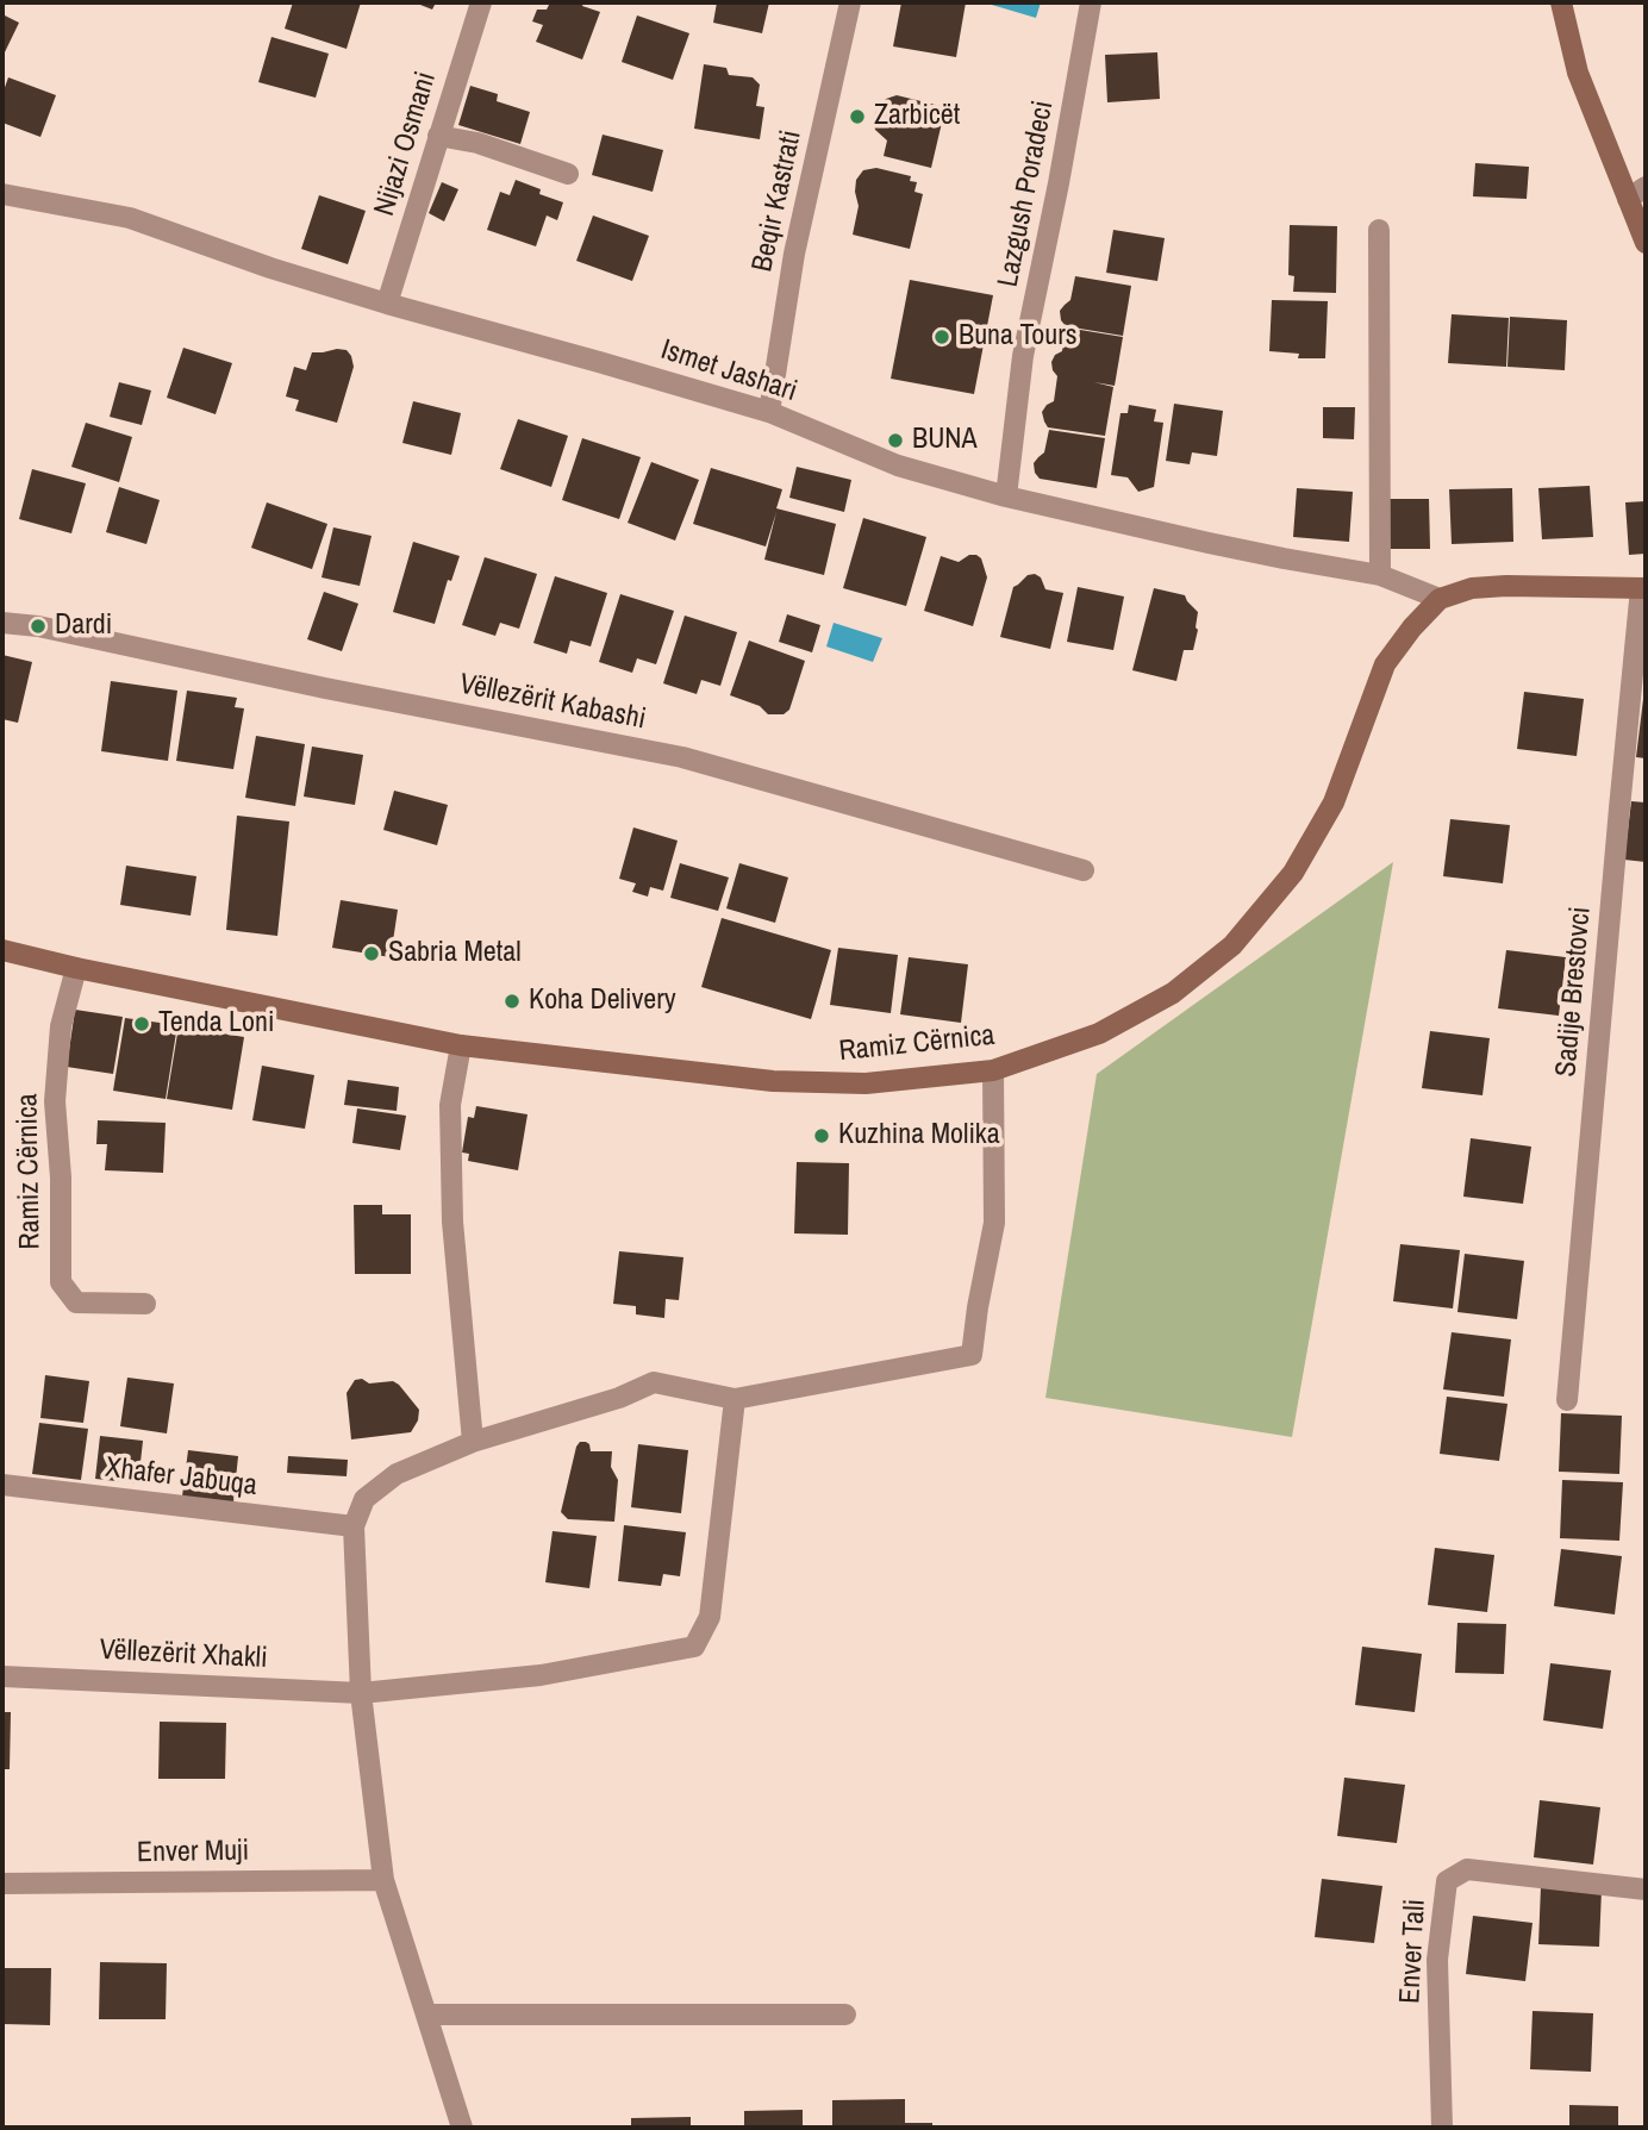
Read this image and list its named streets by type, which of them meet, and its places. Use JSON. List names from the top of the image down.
{
  "streets": {
    "street": [
      "Nijazi Osmani",
      "Lazgush Poradeci",
      "Beqir Kastrati",
      "Ismet Jashari",
      "Vëllezërit Kabashi",
      "Sadije Brestovci",
      "Ramiz Cërnica",
      "Xhafer Jabuqa",
      "Vëllezërit Xhakli",
      "Enver Muji",
      "Enver Tali"
    ]
  },
  "crossings": [
    ["Nijazi Osmani", "Ismet Jashari"],
    ["Lazgush Poradeci", "Ismet Jashari"],
    ["Beqir Kastrati", "Ismet Jashari"],
    ["Ismet Jashari", "Ramiz Cërnica"]
  ],
  "places": [
    "Zarbicët",
    "Buna Tours",
    "BUNA",
    "Dardi",
    "Sabria Metal",
    "Koha Delivery",
    "Tenda Loni",
    "Kuzhina Molika"
  ]
}
